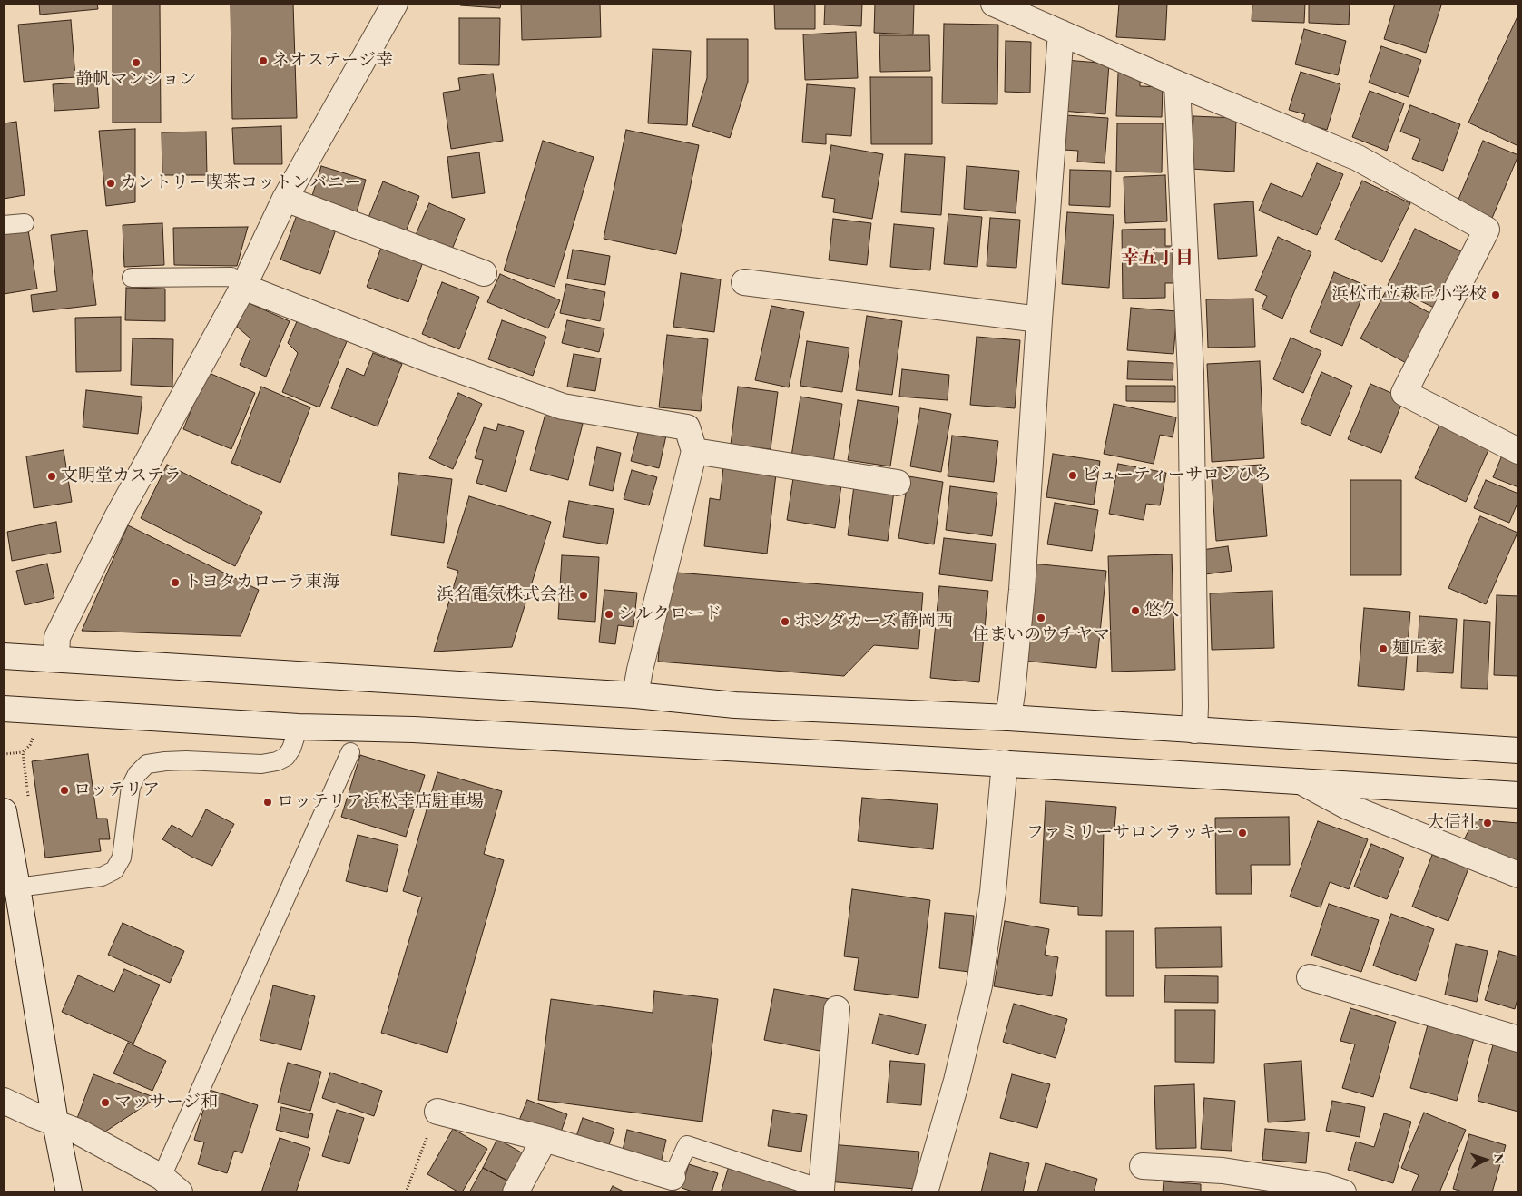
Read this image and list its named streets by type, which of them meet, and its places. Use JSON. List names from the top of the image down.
{
  "districts": ["幸五丁目"],
  "places": [
    "ネオステージ幸",
    "静帆マンション",
    "カントリー喫茶コットンバニー",
    "浜松市立萩丘小学校",
    "ビューティーサロンひろ",
    "文明堂カステラ",
    "トヨタカローラ東海",
    "浜名電気株式会社",
    "悠久",
    "シルクロード",
    "住まいのウチヤマ",
    "ホンダカーズ 静岡西",
    "麺匠家",
    "ロッテリア",
    "ロッテリア浜松幸店駐車場",
    "大信社",
    "ファミリーサロンラッキー",
    "マッサージ和"
  ],
  "north": "right"
}
